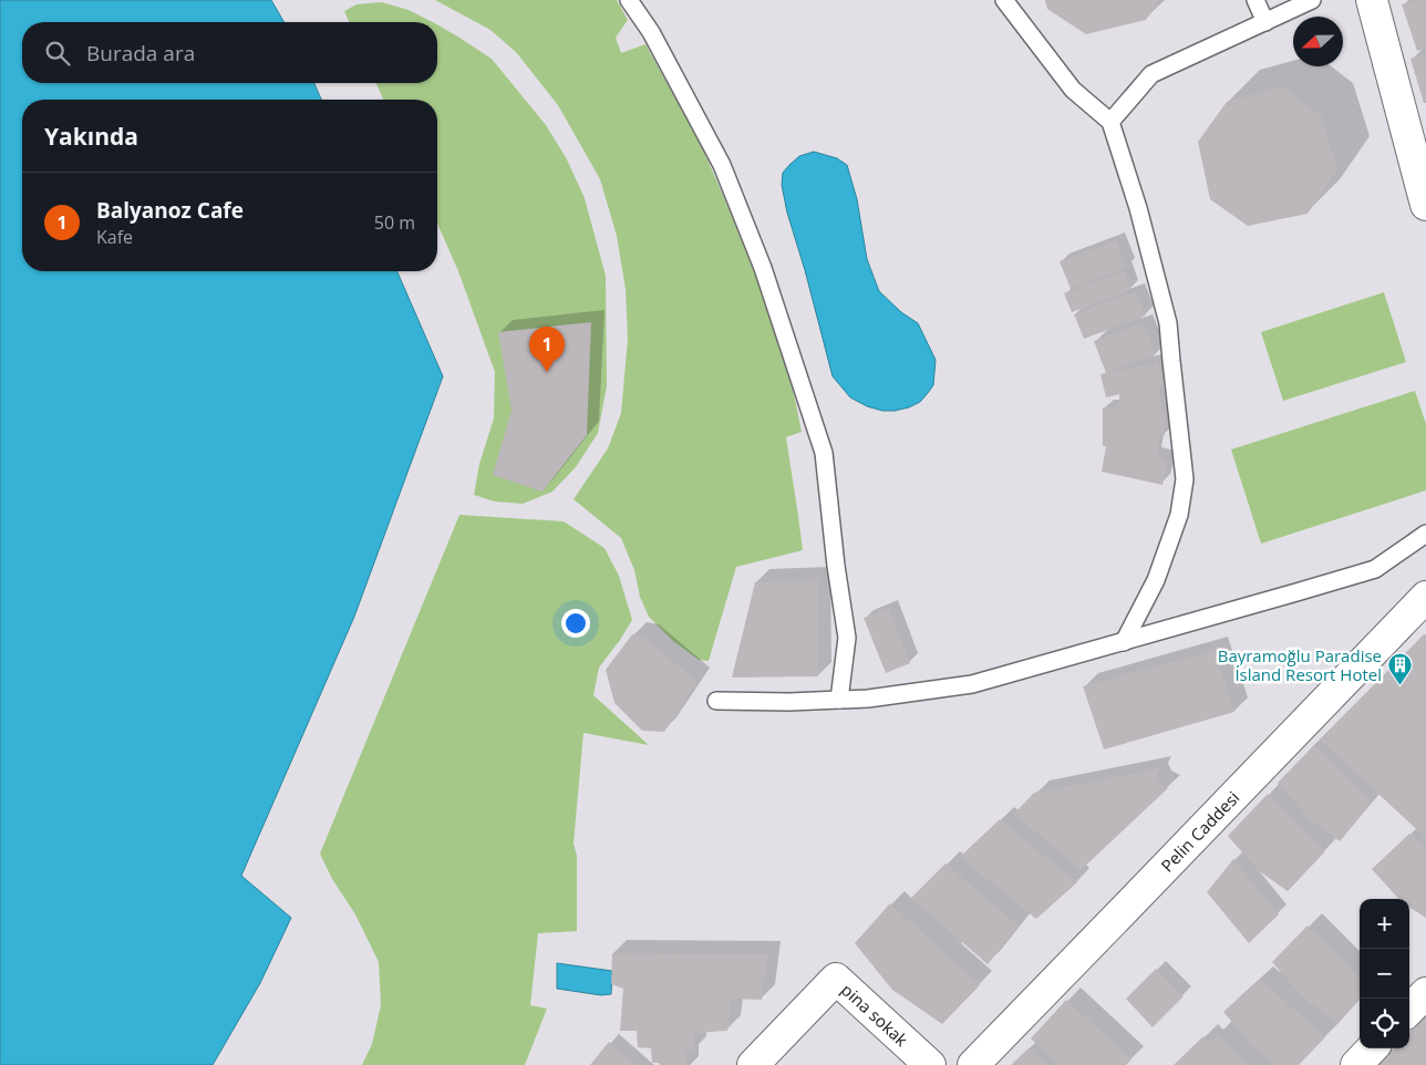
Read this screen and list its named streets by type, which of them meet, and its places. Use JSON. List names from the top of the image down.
{
  "streets": {
    "street": ["Pelin Caddesi", "pina sokak"]
  },
  "places": {
    "building": ["Bayramoğlu Paradise İsland Resort Hotel"]
  },
  "north": "left",
  "page": {
    "search": "Burada ara",
    "heading": "Yakında",
    "list": [
      {
        "mark": "1",
        "name": "Balyanoz Cafe",
        "note": "Kafe",
        "value": "50 m"
      }
    ],
    "pins": "1",
    "map_buttons": ["+", "−"]
  }
}
